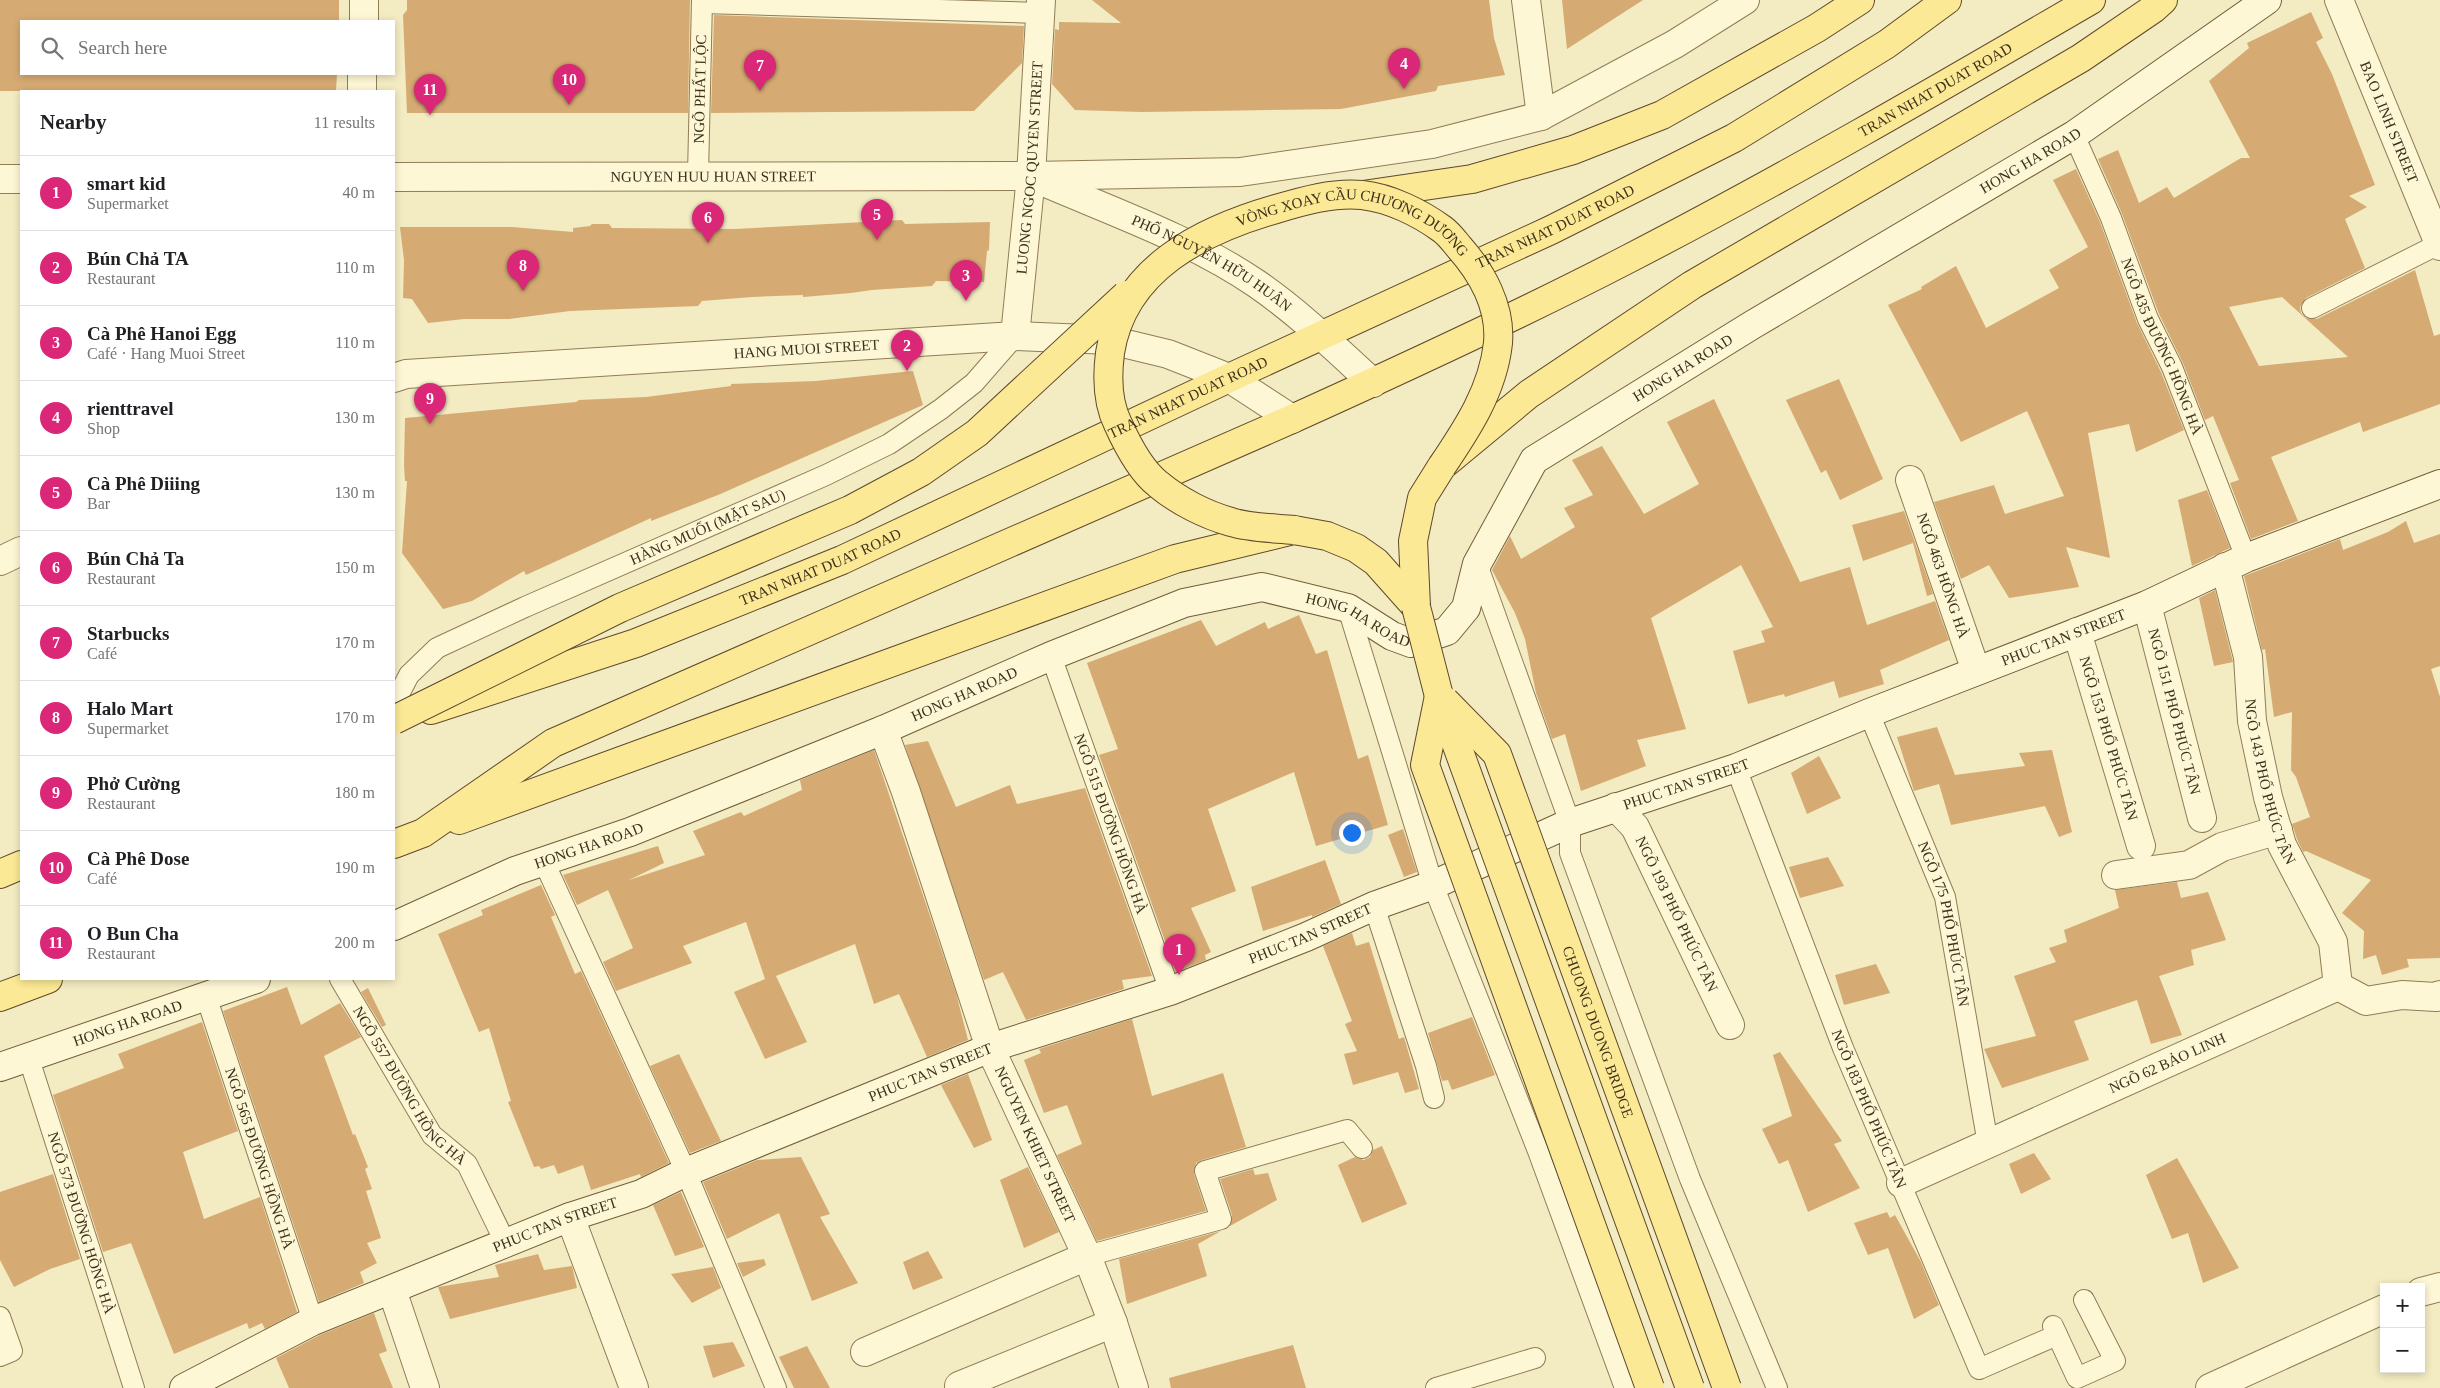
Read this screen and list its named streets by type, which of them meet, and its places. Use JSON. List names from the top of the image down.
{
  "streets": {
    "main road": ["TRAN NHAT DUAT ROAD", "VÒNG XOAY CẦU CHƯƠNG DƯƠNG", "CHUONG DUONG BRIDGE"],
    "street": [
      "BAO LINH STREET",
      "HONG HA ROAD",
      "LUONG NGOC QUYEN STREET",
      "NGUYEN HUU HUAN STREET",
      "PHỐ NGUYỄN HỮU HUÂN",
      "HANG MUOI STREET",
      "NGÕ 463 HỒNG HÀ",
      "PHUC TAN STREET",
      "NGÕ 151 PHỐ PHÚC TÂN",
      "NGÕ 153 PHỐ PHÚC TÂN",
      "NGÕ 143 PHỐ PHÚC TÂN",
      "NGÕ 193 PHỐ PHÚC TÂN",
      "NGÕ 62 BẢO LINH",
      "NGUYEN KHIET STREET"
    ],
    "lane": [
      "NGÕ PHẤT LỘC",
      "NGÕ 435 ĐƯỜNG HỒNG HÀ",
      "HÀNG MUỐI (MẶT SAU)",
      "NGÕ 515 ĐƯỜNG HỒNG HÀ",
      "NGÕ 175 PHỐ PHÚC TÂN",
      "NGÕ 557 ĐƯỜNG HỒNG HÀ",
      "NGÕ 183 PHỐ PHÚC TÂN",
      "NGÕ 565 ĐƯỜNG HỒNG HÀ",
      "NGÕ 573 ĐƯỜNG HỒNG HÀ"
    ]
  },
  "crossings": [
    ["NGÕ PHẤT LỘC", "LUONG NGOC QUYEN STREET"],
    ["NGÕ PHẤT LỘC", "NGUYEN HUU HUAN STREET"],
    ["TRAN NHAT DUAT ROAD", "PHỐ NGUYỄN HỮU HUÂN"],
    ["TRAN NHAT DUAT ROAD", "HANG MUOI STREET"],
    ["HONG HA ROAD", "NGÕ 435 ĐƯỜNG HỒNG HÀ"],
    ["HONG HA ROAD", "NGÕ 515 ĐƯỜNG HỒNG HÀ"],
    ["HONG HA ROAD", "NGUYEN KHIET STREET"],
    ["HONG HA ROAD", "NGÕ 565 ĐƯỜNG HỒNG HÀ"],
    ["HONG HA ROAD", "NGÕ 573 ĐƯỜNG HỒNG HÀ"],
    ["LUONG NGOC QUYEN STREET", "NGUYEN HUU HUAN STREET"],
    ["LUONG NGOC QUYEN STREET", "PHỐ NGUYỄN HỮU HUÂN"],
    ["LUONG NGOC QUYEN STREET", "HANG MUOI STREET"],
    ["LUONG NGOC QUYEN STREET", "HÀNG MUỐI (MẶT SAU)"],
    ["NGUYEN HUU HUAN STREET", "PHỐ NGUYỄN HỮU HUÂN"],
    ["NGÕ 435 ĐƯỜNG HỒNG HÀ", "PHUC TAN STREET"],
    ["NGÕ 435 ĐƯỜNG HỒNG HÀ", "NGÕ 143 PHỐ PHÚC TÂN"],
    ["HANG MUOI STREET", "HÀNG MUỐI (MẶT SAU)"],
    ["NGÕ 463 HỒNG HÀ", "PHUC TAN STREET"],
    ["PHUC TAN STREET", "NGÕ 151 PHỐ PHÚC TÂN"],
    ["PHUC TAN STREET", "NGÕ 153 PHỐ PHÚC TÂN"],
    ["PHUC TAN STREET", "NGÕ 143 PHỐ PHÚC TÂN"],
    ["PHUC TAN STREET", "NGÕ 515 ĐƯỜNG HỒNG HÀ"],
    ["PHUC TAN STREET", "NGÕ 193 PHỐ PHÚC TÂN"],
    ["PHUC TAN STREET", "NGÕ 175 PHỐ PHÚC TÂN"],
    ["PHUC TAN STREET", "NGÕ 557 ĐƯỜNG HỒNG HÀ"],
    ["PHUC TAN STREET", "NGÕ 183 PHỐ PHÚC TÂN"],
    ["PHUC TAN STREET", "NGUYEN KHIET STREET"],
    ["PHUC TAN STREET", "NGÕ 565 ĐƯỜNG HỒNG HÀ"],
    ["NGÕ 143 PHỐ PHÚC TÂN", "NGÕ 62 BẢO LINH"],
    ["NGÕ 175 PHỐ PHÚC TÂN", "NGÕ 62 BẢO LINH"],
    ["NGÕ 62 BẢO LINH", "NGÕ 183 PHỐ PHÚC TÂN"]
  ],
  "page": {
    "search": "Search here",
    "pins": [
      "4",
      "7",
      "10",
      "11",
      "5",
      "6",
      "8",
      "3",
      "2",
      "9",
      "1"
    ],
    "heading": ["Nearby", "11 results"],
    "list": [
      {
        "mark": "1",
        "name": "smart kid",
        "note": "Supermarket",
        "value": "40 m"
      },
      {
        "mark": "2",
        "name": "Bún Chả TA",
        "note": "Restaurant",
        "value": "110 m"
      },
      {
        "mark": "3",
        "name": "Cà Phê Hanoi Egg",
        "note": "Café · Hang Muoi Street",
        "value": "110 m"
      },
      {
        "mark": "4",
        "name": "rienttravel",
        "note": "Shop",
        "value": "130 m"
      },
      {
        "mark": "5",
        "name": "Cà Phê Diiing",
        "note": "Bar",
        "value": "130 m"
      },
      {
        "mark": "6",
        "name": "Bún Chả Ta",
        "note": "Restaurant",
        "value": "150 m"
      },
      {
        "mark": "7",
        "name": "Starbucks",
        "note": "Café",
        "value": "170 m"
      },
      {
        "mark": "8",
        "name": "Halo Mart",
        "note": "Supermarket",
        "value": "170 m"
      },
      {
        "mark": "9",
        "name": "Phở Cường",
        "note": "Restaurant",
        "value": "180 m"
      },
      {
        "mark": "10",
        "name": "Cà Phê Dose",
        "note": "Café",
        "value": "190 m"
      },
      {
        "mark": "11",
        "name": "O Bun Cha",
        "note": "Restaurant",
        "value": "200 m"
      }
    ],
    "map_buttons": ["+", "−"]
  }
}
